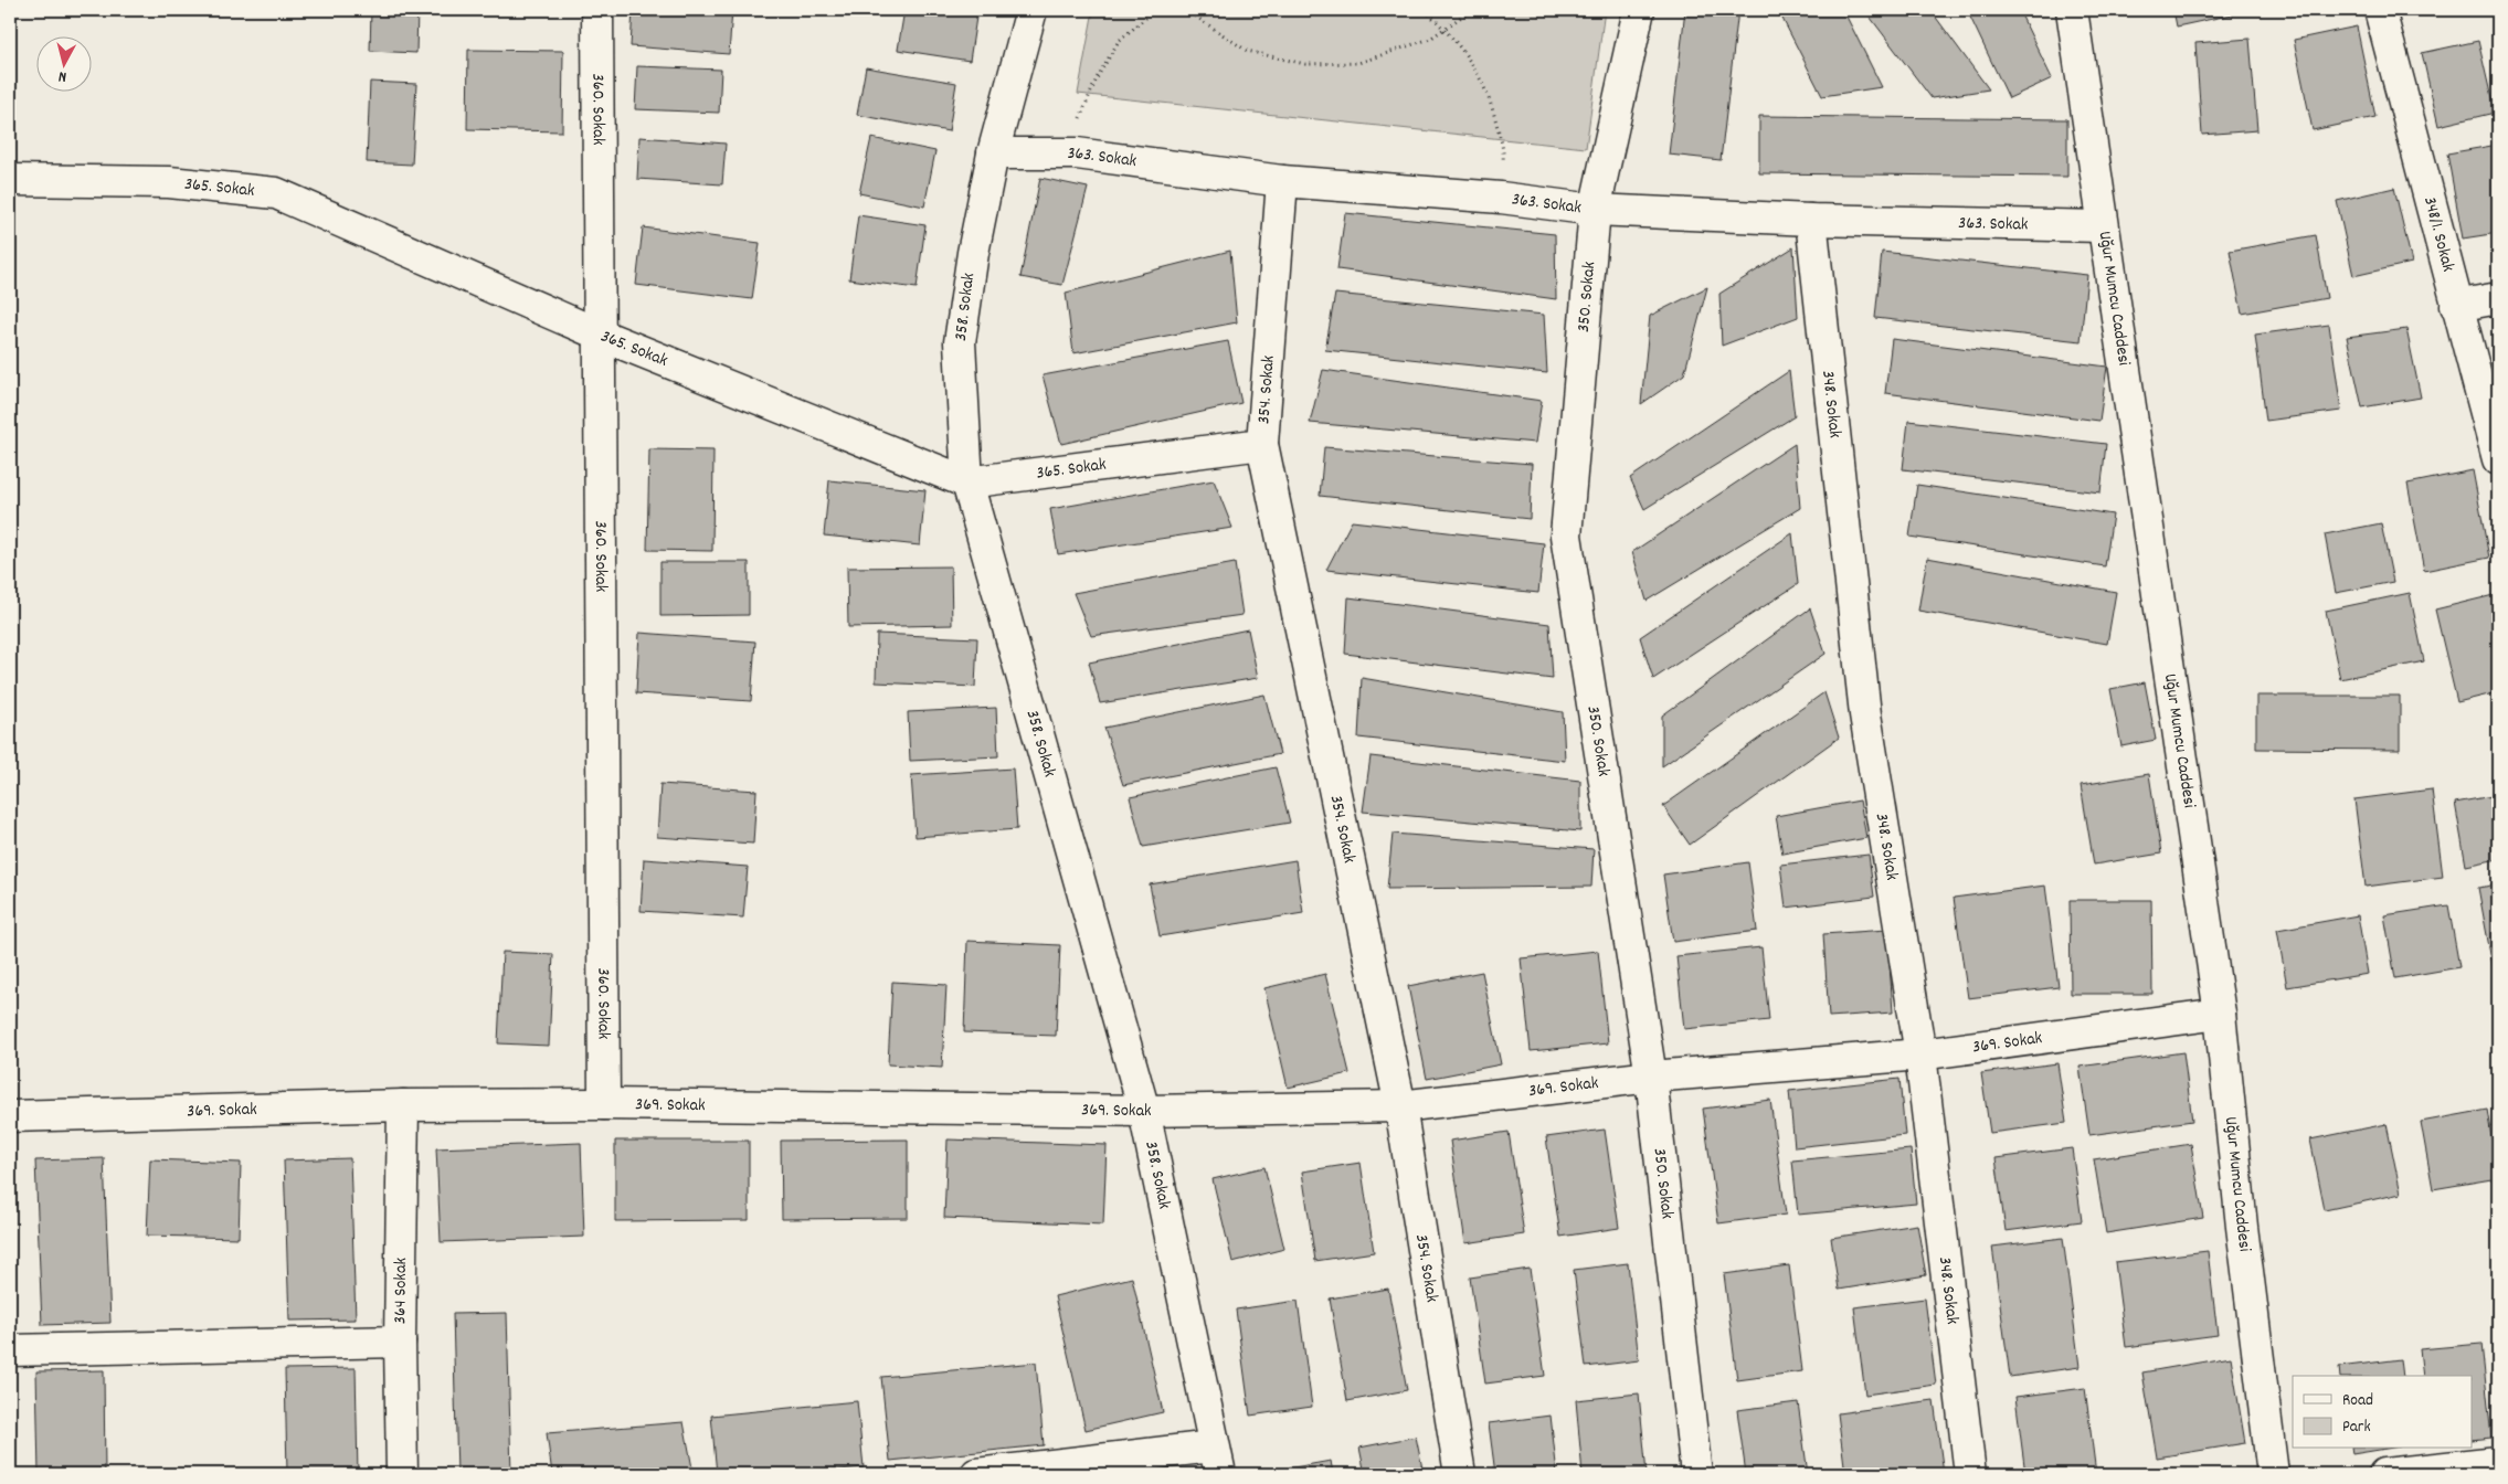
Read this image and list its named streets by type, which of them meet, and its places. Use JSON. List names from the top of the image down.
{
  "streets": {
    "street": [
      "360. Sokak",
      "363. Sokak",
      "365. Sokak",
      "348/1. Sokak",
      "350. Sokak",
      "Uğur Mumcu Caddesi",
      "358. Sokak",
      "354. Sokak",
      "348. Sokak",
      "369. Sokak",
      "364 Sokak"
    ]
  },
  "crossings": [
    ["360. Sokak", "365. Sokak"],
    ["360. Sokak", "369. Sokak"],
    ["363. Sokak", "350. Sokak"],
    ["363. Sokak", "Uğur Mumcu Caddesi"],
    ["363. Sokak", "358. Sokak"],
    ["363. Sokak", "354. Sokak"],
    ["363. Sokak", "348. Sokak"],
    ["365. Sokak", "358. Sokak"],
    ["365. Sokak", "354. Sokak"],
    ["350. Sokak", "369. Sokak"],
    ["Uğur Mumcu Caddesi", "369. Sokak"],
    ["358. Sokak", "369. Sokak"],
    ["354. Sokak", "369. Sokak"],
    ["348. Sokak", "369. Sokak"],
    ["369. Sokak", "364 Sokak"]
  ],
  "legend": ["Road", "Park"],
  "north": "bottom"
}
